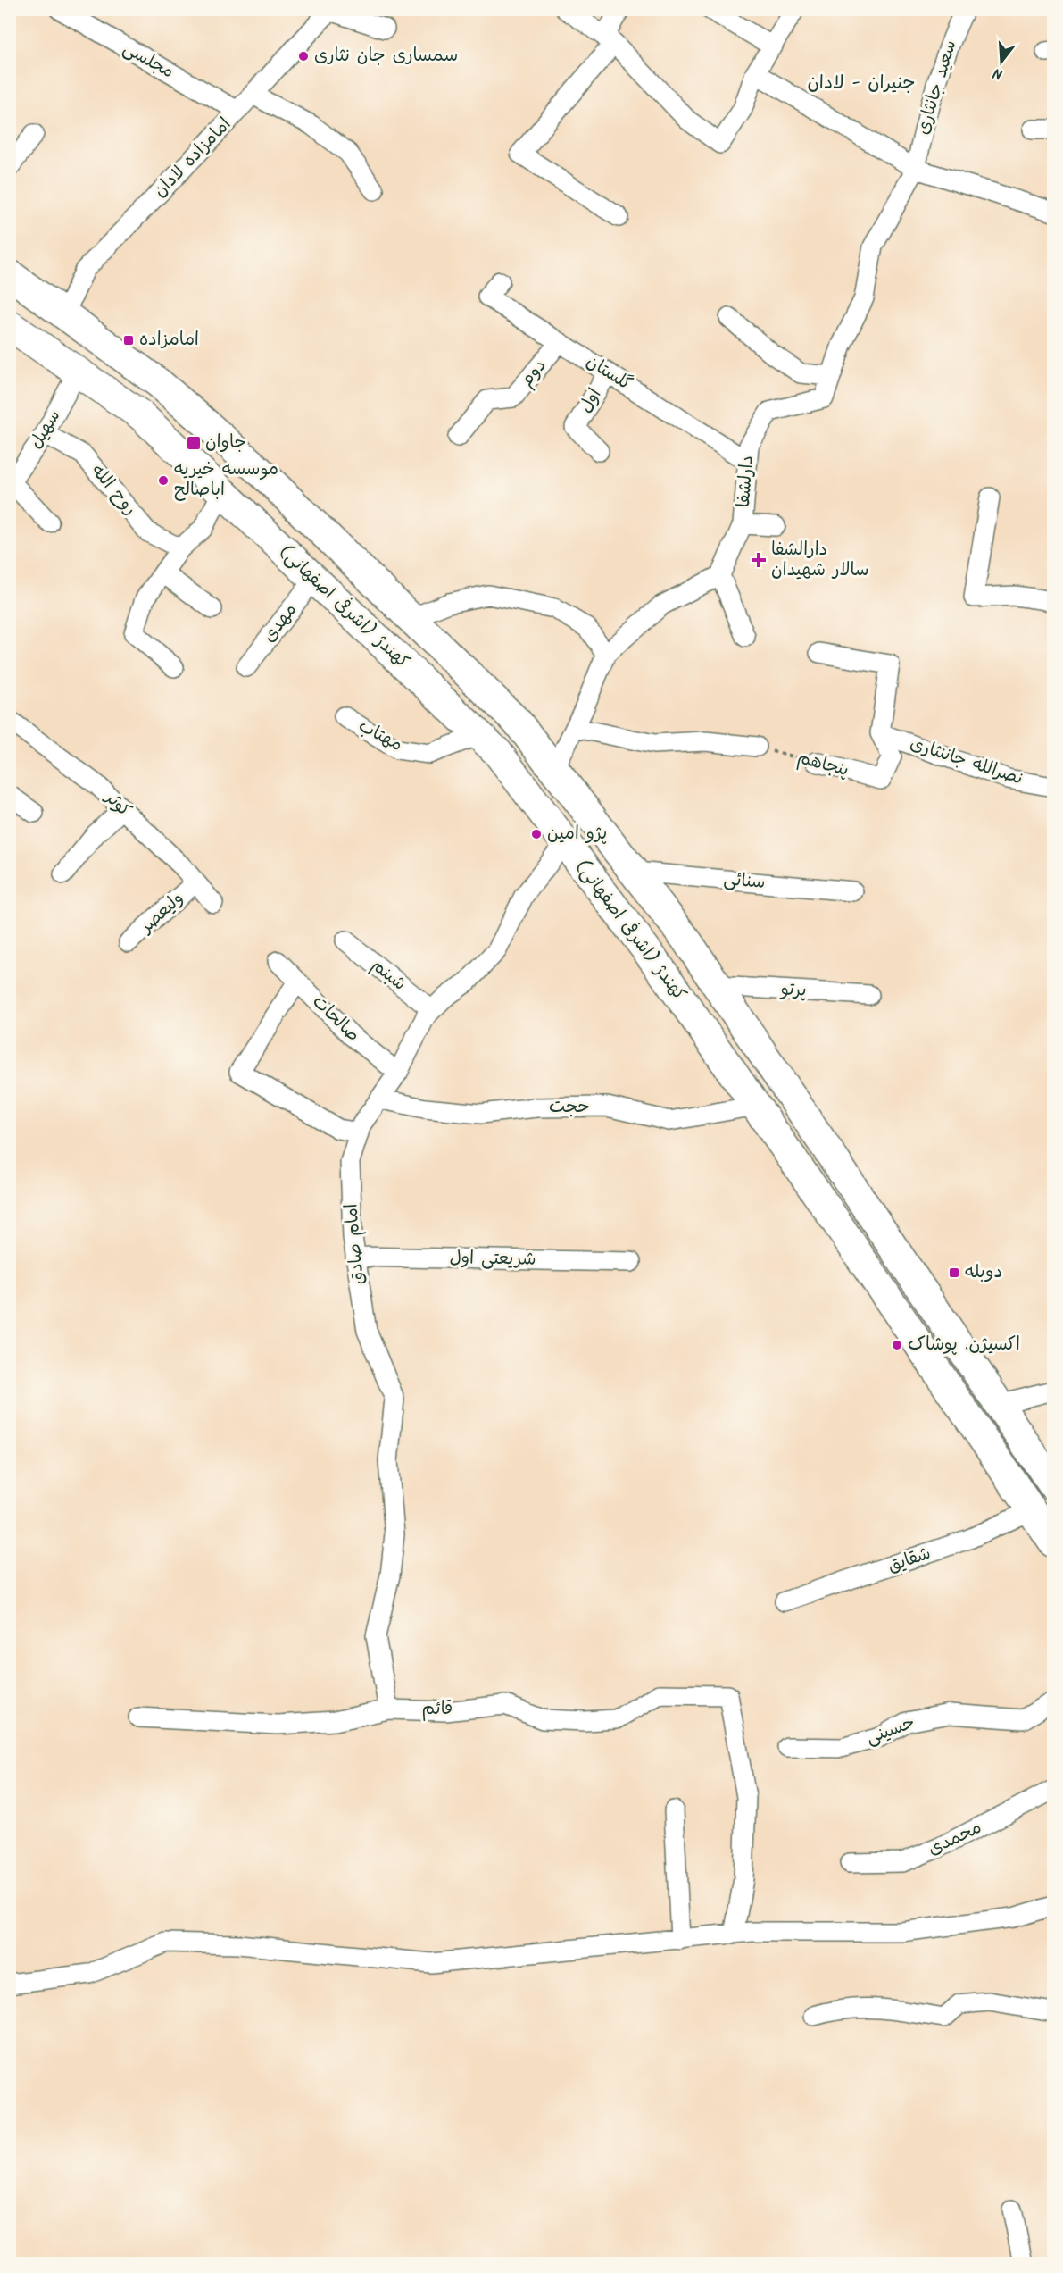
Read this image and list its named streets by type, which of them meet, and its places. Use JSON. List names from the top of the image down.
{
  "streets": {
    "main road": ["کهندژ (اشرفی اصفهانی)"],
    "street": [
      "مجلسی",
      "سعید جانثاری",
      "امامزاده لادان",
      "دوم",
      "گلستان",
      "اول",
      "سهیل",
      "دارلشفا",
      "روح الله",
      "مهدی",
      "مهتاب",
      "نصرالله جاننثاری",
      "پنجاهم",
      "کوثر",
      "سنائی",
      "ولیعصر",
      "شبنم",
      "پرتو",
      "صالحات",
      "حجت",
      "امام صادق",
      "شریعتی اول",
      "شقایق",
      "قائم",
      "حسینی",
      "محمدی"
    ]
  },
  "crossings": [
    ["مجلسی", "امامزاده لادان"],
    ["سعید جانثاری", "دارلشفا"],
    ["دوم", "گلستان"],
    ["گلستان", "اول"],
    ["گلستان", "دارلشفا"],
    ["سهیل", "روح الله"],
    ["سهیل", "کهندژ (اشرفی اصفهانی)"],
    ["کهندژ (اشرفی اصفهانی)", "مهدی"],
    ["کهندژ (اشرفی اصفهانی)", "مهتاب"],
    ["کهندژ (اشرفی اصفهانی)", "حجت"],
    ["کهندژ (اشرفی اصفهانی)", "امام صادق"],
    ["کهندژ (اشرفی اصفهانی)", "شقایق"],
    ["نصرالله جاننثاری", "پنجاهم"],
    ["کوثر", "ولیعصر"],
    ["شبنم", "امام صادق"],
    ["صالحات", "امام صادق"],
    ["حجت", "امام صادق"],
    ["امام صادق", "شریعتی اول"],
    ["امام صادق", "قائم"]
  ],
  "districts": ["جنیران - لادان"],
  "places": {
    "other": [
      "سمساری جان نثاری",
      "موسسه خیریه اباصالح",
      "پژو امین",
      "اکسیژن. پوشاک"
    ],
    "transit": ["امامزاده", "جاوان", "دوبله"],
    "health": ["دارالشفا سالار شهیدان"]
  },
  "north": "bottom"
}
